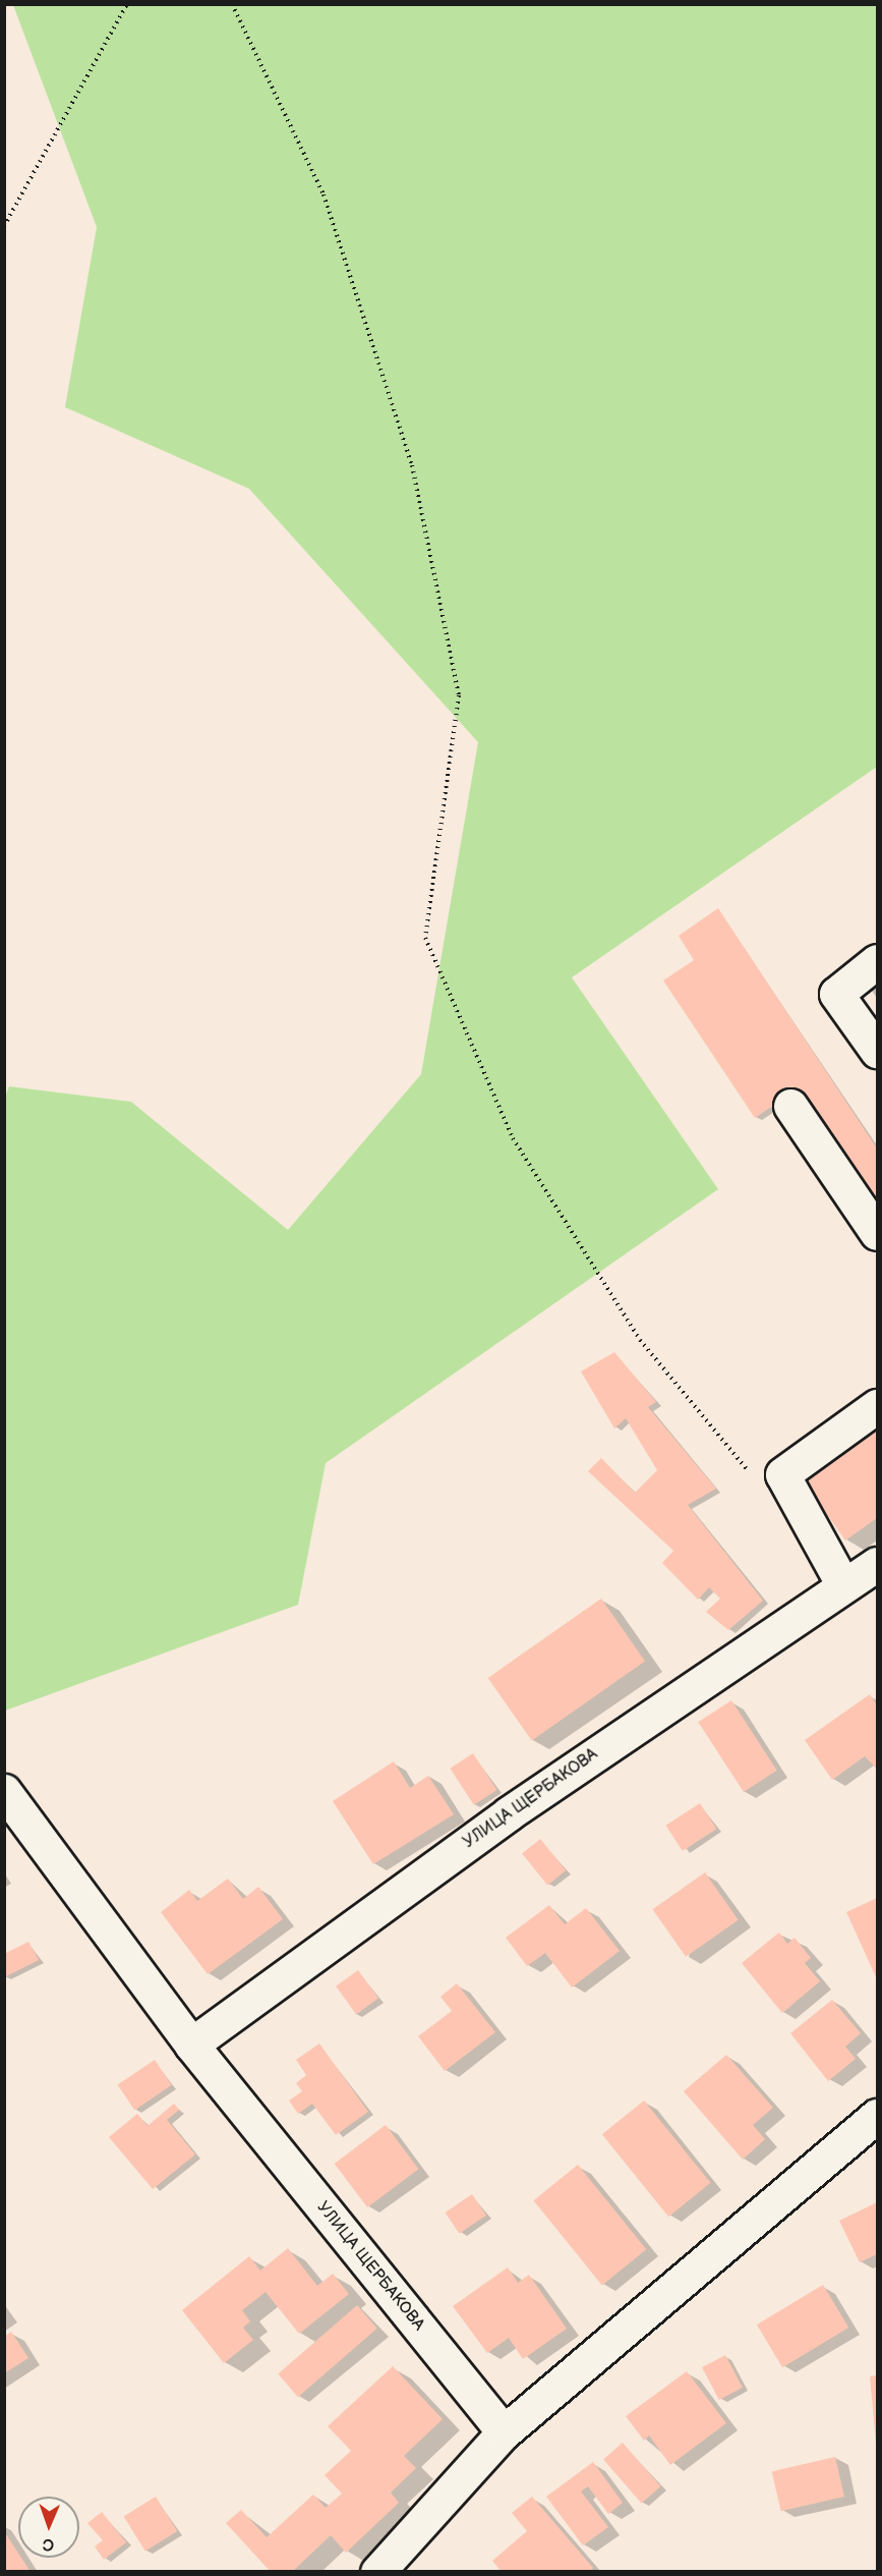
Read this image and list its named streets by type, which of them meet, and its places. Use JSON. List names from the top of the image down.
{
  "streets": {
    "street": ["УЛИЦА ЩЕРБАКОВА"]
  },
  "north": "bottom"
}
